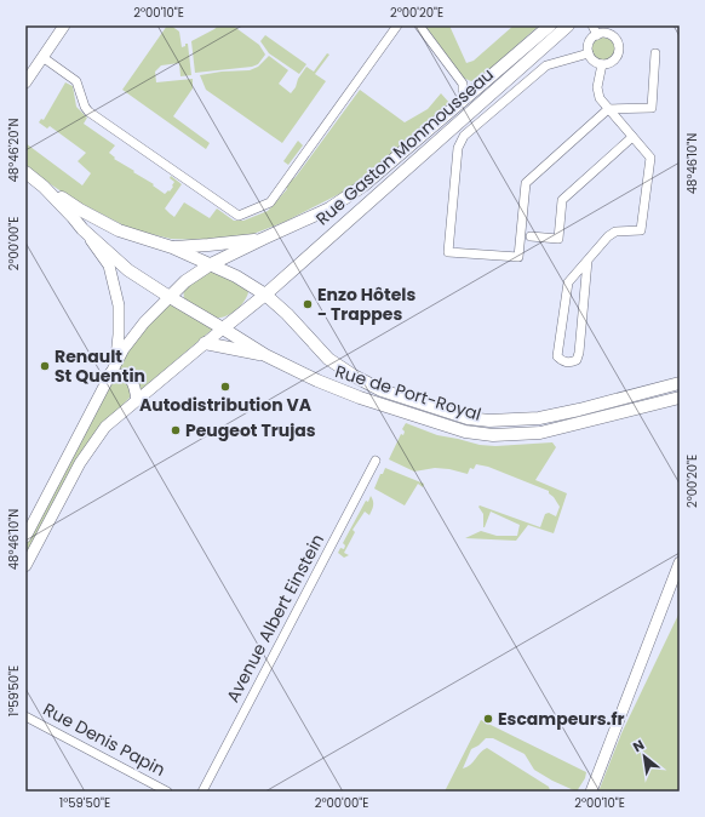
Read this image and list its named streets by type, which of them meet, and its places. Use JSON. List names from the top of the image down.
{
  "streets": {
    "main road": ["Rue Gaston Monmousseau", "Rue de Port-Royal"],
    "street": ["Avenue Albert Einstein", "Rue Denis Papin"]
  },
  "crossings": [
    ["Rue Gaston Monmousseau", "Rue de Port-Royal"]
  ],
  "places": [
    "Enzo Hôtels - Trappes",
    "Renault St Quentin",
    "Autodistribution VA",
    "Peugeot Trujas",
    "Escampeurs.fr"
  ],
  "north": "top left",
  "coordinates": [
    "2°00'10\"E",
    "2°00'20\"E",
    "48°46'20\"N",
    "48°46'10\"N",
    "2°00'00\"E",
    "1°59'50\"E"
  ]
}
